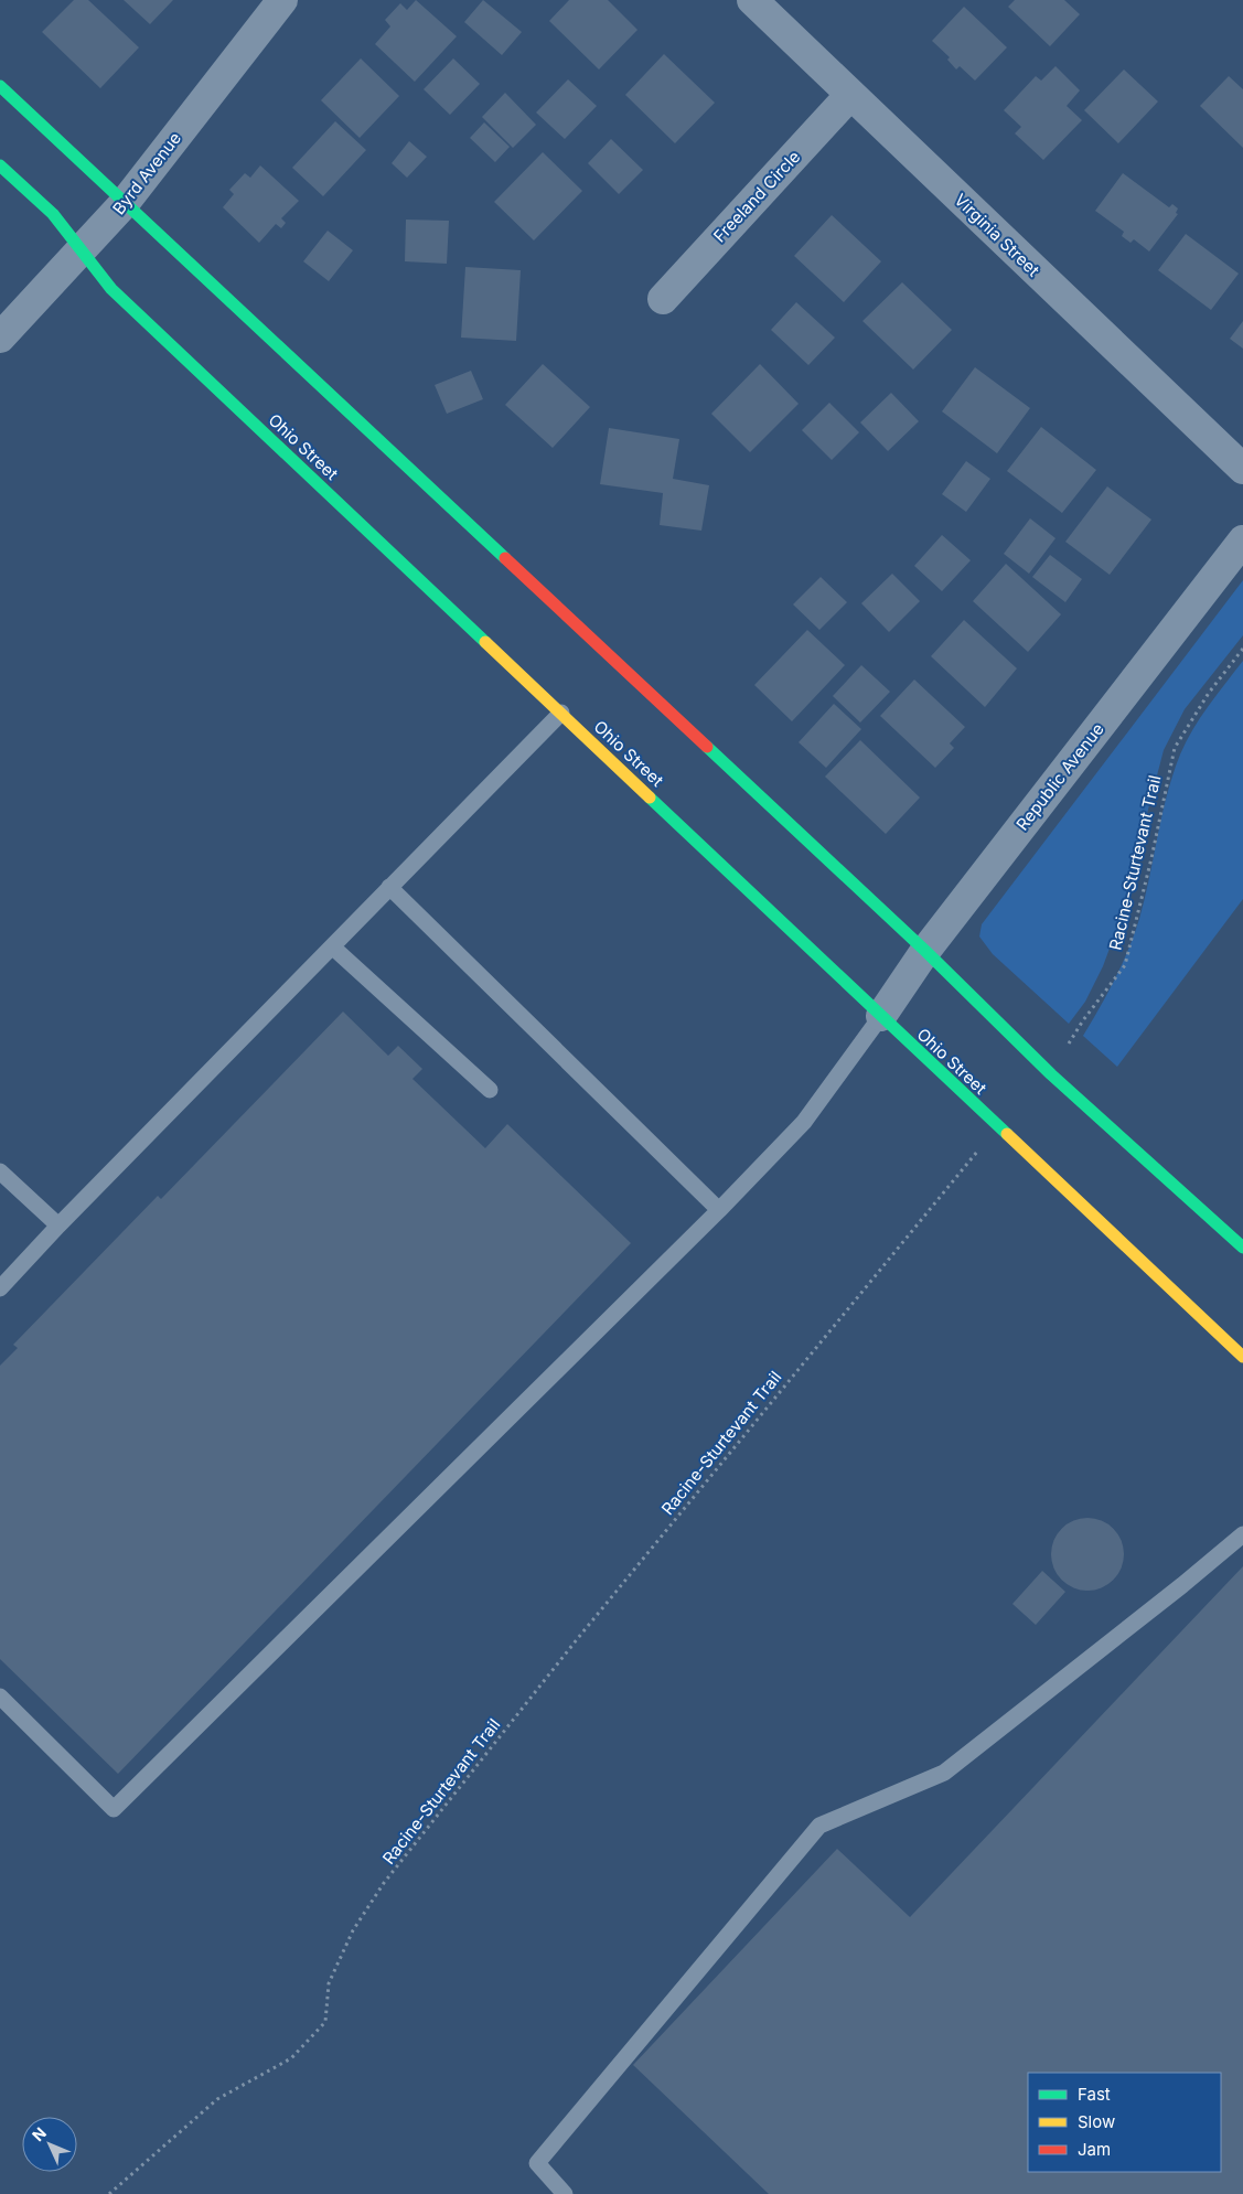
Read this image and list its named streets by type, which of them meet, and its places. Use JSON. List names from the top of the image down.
{
  "streets": {
    "street": [
      "Byrd Avenue",
      "Freeland Circle",
      "Virginia Street",
      "Ohio Street",
      "Republic Avenue"
    ],
    "path": ["Racine-Sturtevant Trail"]
  },
  "crossings": [
    ["Byrd Avenue", "Ohio Street"],
    ["Freeland Circle", "Virginia Street"],
    ["Ohio Street", "Republic Avenue"],
    ["Ohio Street", "Racine-Sturtevant Trail"]
  ],
  "legend": ["Fast", "Slow", "Jam"],
  "north": "top left"
}
